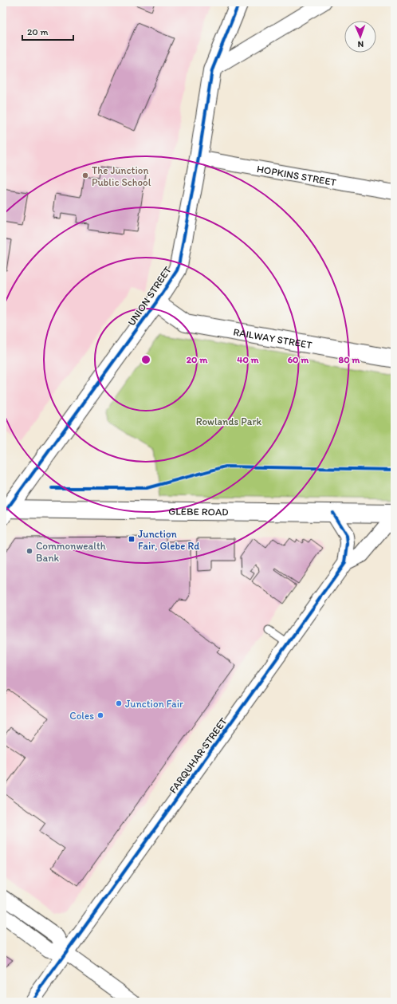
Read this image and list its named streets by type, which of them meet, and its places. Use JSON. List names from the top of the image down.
{
  "streets": {
    "street": [
      "HOPKINS STREET",
      "UNION STREET",
      "RAILWAY STREET",
      "GLEBE ROAD",
      "FARQUHAR STREET"
    ]
  },
  "crossings": [
    ["HOPKINS STREET", "UNION STREET"],
    ["UNION STREET", "RAILWAY STREET"],
    ["UNION STREET", "GLEBE ROAD"],
    ["GLEBE ROAD", "FARQUHAR STREET"]
  ],
  "parks": ["Rowlands Park"],
  "places": {
    "other": [
      "The Junction Public School",
      "Commonwealth Bank",
      "Junction Fair",
      "Coles"
    ],
    "transit": ["Junction Fair, Glebe Rd"]
  },
  "scale_bar": "20 m",
  "north": "bottom",
  "rings": [
    "20 m",
    "40 m",
    "60 m",
    "80 m"
  ]
}
